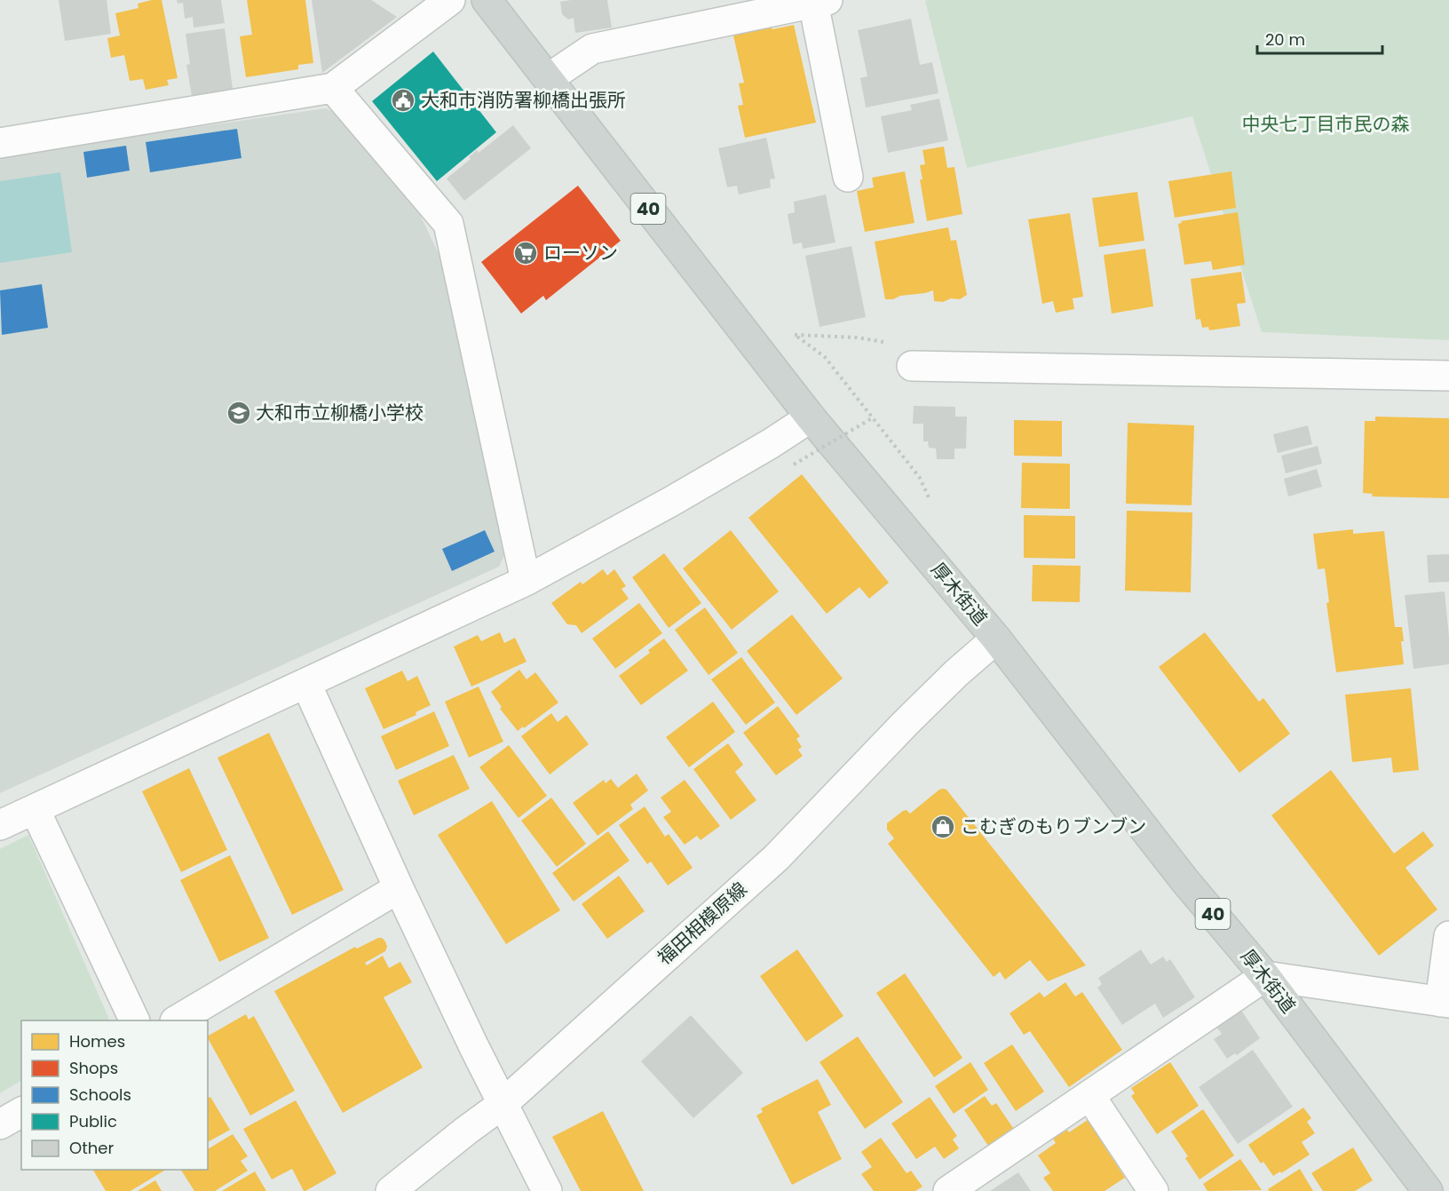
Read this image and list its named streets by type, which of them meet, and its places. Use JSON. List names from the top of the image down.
{
  "streets": {
    "main road": ["40", "厚木街道"],
    "street": ["福田相模原線"]
  },
  "crossings": [
    ["厚木街道", "福田相模原線"]
  ],
  "parks": ["中央七丁目市民の森"],
  "places": {
    "public building": ["大和市消防署柳橋出張所"],
    "supermarket": ["ローソン"],
    "school or university": ["大和市立柳橋小学校"],
    "shop": ["こむぎのもりブンブン"]
  },
  "legend": [
    "Homes",
    "Shops",
    "Schools",
    "Public",
    "Other"
  ],
  "scale_bar": "20 m"
}
